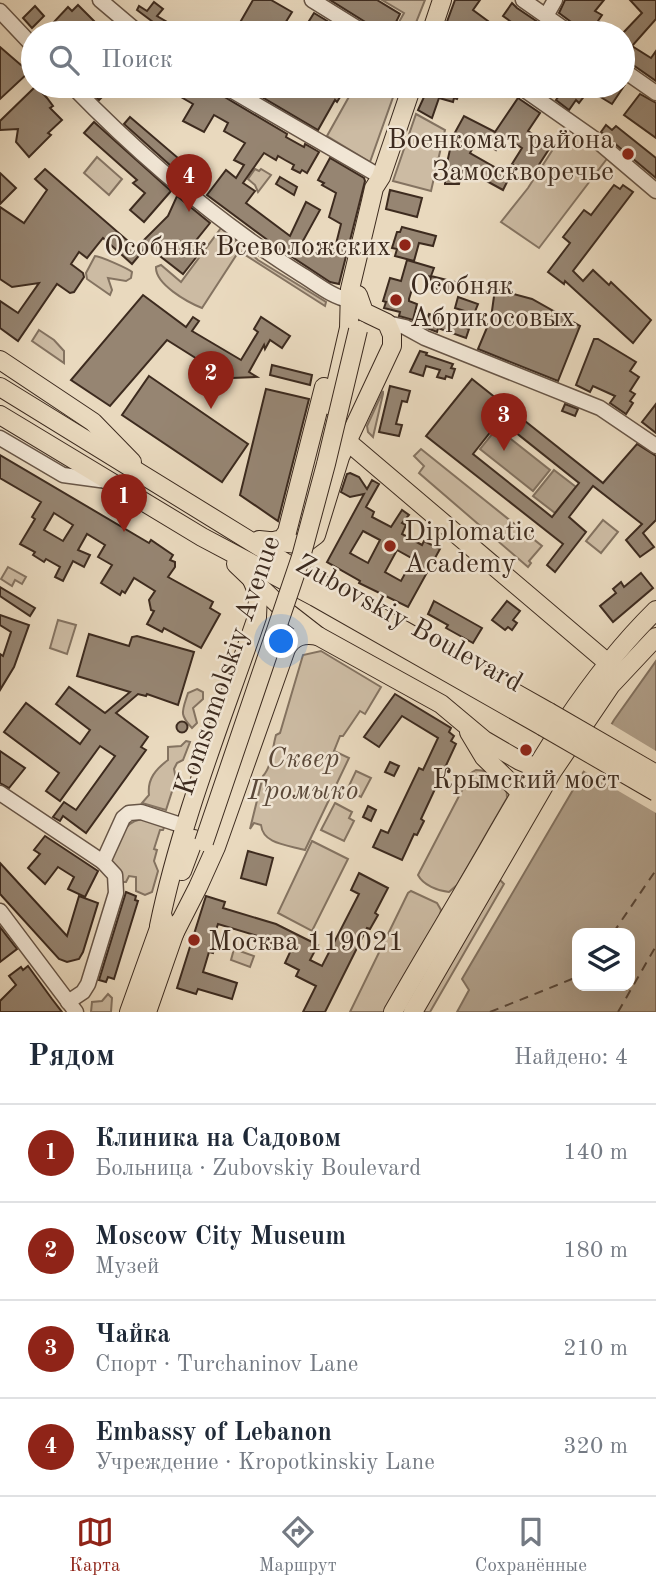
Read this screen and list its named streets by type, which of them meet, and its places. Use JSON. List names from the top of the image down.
{
  "streets": {
    "main road": ["Zubovskiy Boulevard", "Komsomolskiy Avenue"]
  },
  "parks": ["Сквер Громыко"],
  "places": [
    "Военкомат района Замоскворечье",
    "Особняк Всеволожских",
    "Особняк Абрикосовых",
    "Diplomatic Academy",
    "Крымский мост",
    "Москва 119021"
  ],
  "page": {
    "search": "Поиск",
    "pins": [
      "4",
      "2",
      "3",
      "1"
    ],
    "heading": ["Рядом", "Найдено: 4"],
    "list": [
      {
        "mark": "1",
        "name": "Клиника на Садовом",
        "note": "Больница · Zubovskiy Boulevard",
        "value": "140 m"
      },
      {
        "mark": "2",
        "name": "Moscow City Museum",
        "note": "Музей",
        "value": "180 m"
      },
      {
        "mark": "3",
        "name": "Чайка",
        "note": "Спорт · Turchaninov Lane",
        "value": "210 m"
      },
      {
        "mark": "4",
        "name": "Embassy of Lebanon",
        "note": "Учреждение · Kropotkinskiy Lane",
        "value": "320 m"
      }
    ],
    "nav": ["Карта", "Маршрут", "Сохранённые"]
  }
}
